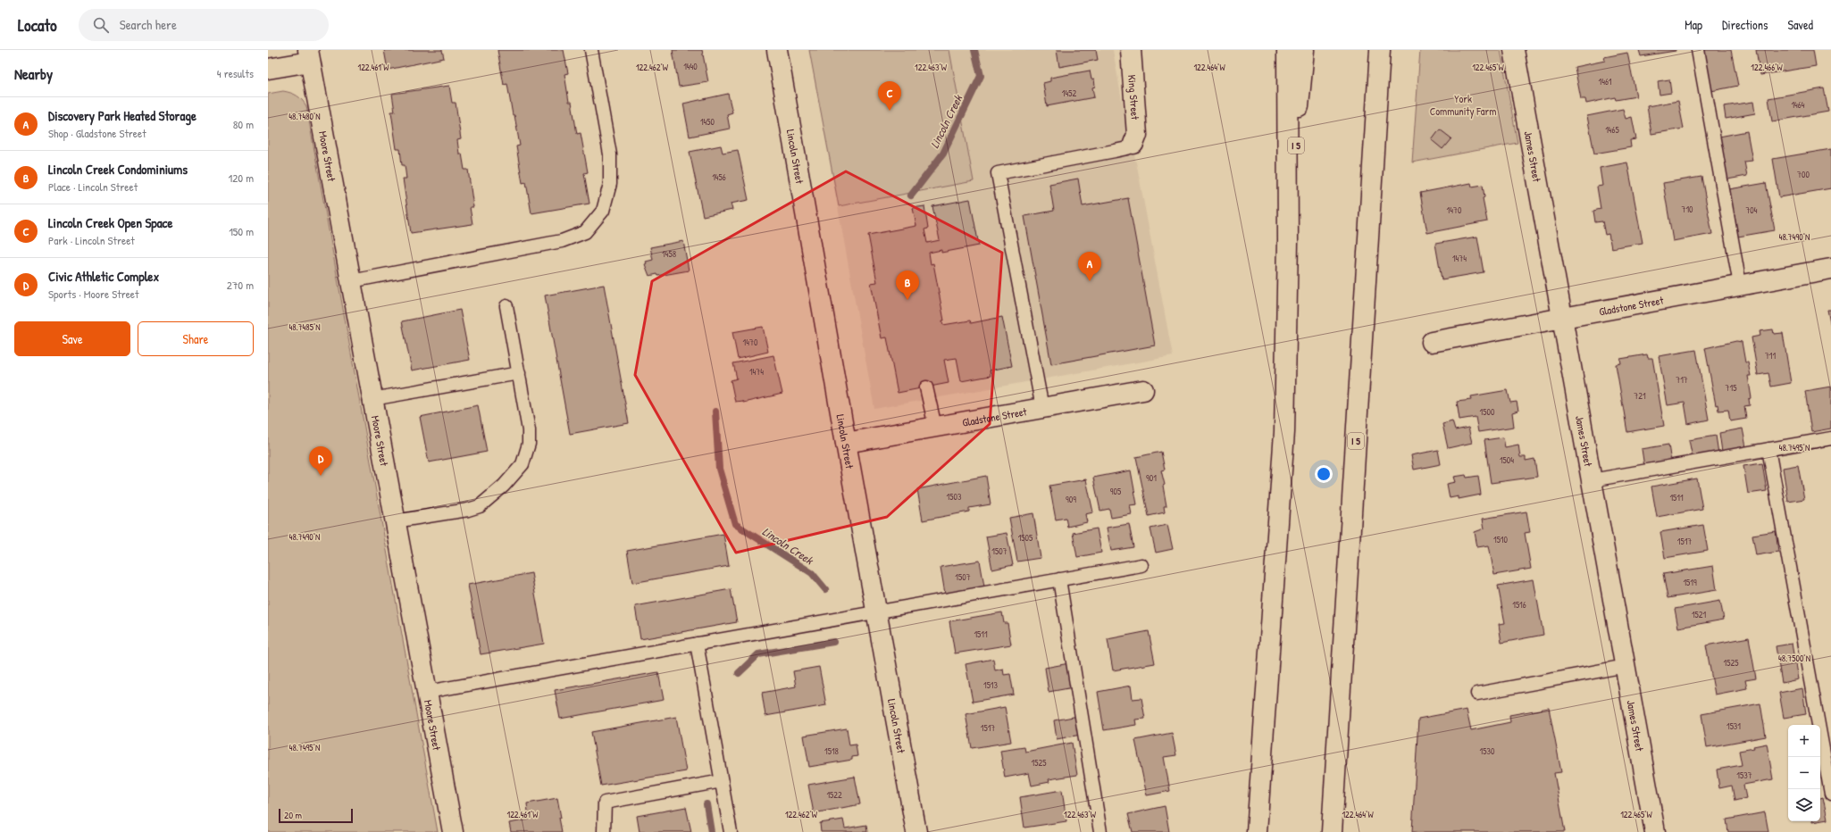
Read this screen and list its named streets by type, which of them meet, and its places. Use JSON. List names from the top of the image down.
{
  "streets": {
    "main road": [
      "King Street",
      "I 5",
      "Moore Street",
      "Lincoln Street",
      "James Street",
      "Gladstone Street"
    ]
  },
  "crossings": [
    ["Lincoln Street", "Gladstone Street"],
    ["James Street", "Gladstone Street"]
  ],
  "water": ["Lincoln Creek"],
  "parks": ["York Community Farm"],
  "house_numbers": [
    "1440",
    "1461",
    "1452",
    "1464",
    "1450",
    "1465",
    "700",
    "1456",
    "710",
    "1470",
    "704",
    "1458",
    "1474",
    "1470",
    "711",
    "1474",
    "717",
    "715",
    "721",
    "1500",
    "1504",
    "901",
    "905",
    "1503",
    "1511",
    "909",
    "1505",
    "1510",
    "1517",
    "1507",
    "1507",
    "1519",
    "1516",
    "1521",
    "1511",
    "1525",
    "1513",
    "1531",
    "1517",
    "1518",
    "1530",
    "1525",
    "1537",
    "1522"
  ],
  "scale_bar": "20 m",
  "page": {
    "header": "Locato",
    "search": "Search here",
    "nav": ["Map", "Directions", "Saved"],
    "heading": ["Nearby", "4 results"],
    "pins": [
      "C",
      "A",
      "B",
      "D"
    ],
    "list": [
      {
        "mark": "A",
        "name": "Discovery Park Heated Storage",
        "note": "Shop · Gladstone Street",
        "value": "80 m"
      },
      {
        "mark": "B",
        "name": "Lincoln Creek Condominiums",
        "note": "Place · Lincoln Street",
        "value": "120 m"
      },
      {
        "mark": "C",
        "name": "Lincoln Creek Open Space",
        "note": "Park · Lincoln Street",
        "value": "150 m"
      },
      {
        "mark": "D",
        "name": "Civic Athletic Complex",
        "note": "Sports · Moore Street",
        "value": "270 m"
      }
    ],
    "buttons": ["Save", "Share"],
    "map_buttons": ["+", "−"],
    "scale": "20 m"
  },
  "coordinates": [
    "122.461°W",
    "122.462°W",
    "122.463°W",
    "122.464°W",
    "122.465°W",
    "122.466°W",
    "48.7480°N",
    "48.7490°N",
    "48.7485°N",
    "48.7495°N",
    "48.7500°N"
  ]
}
